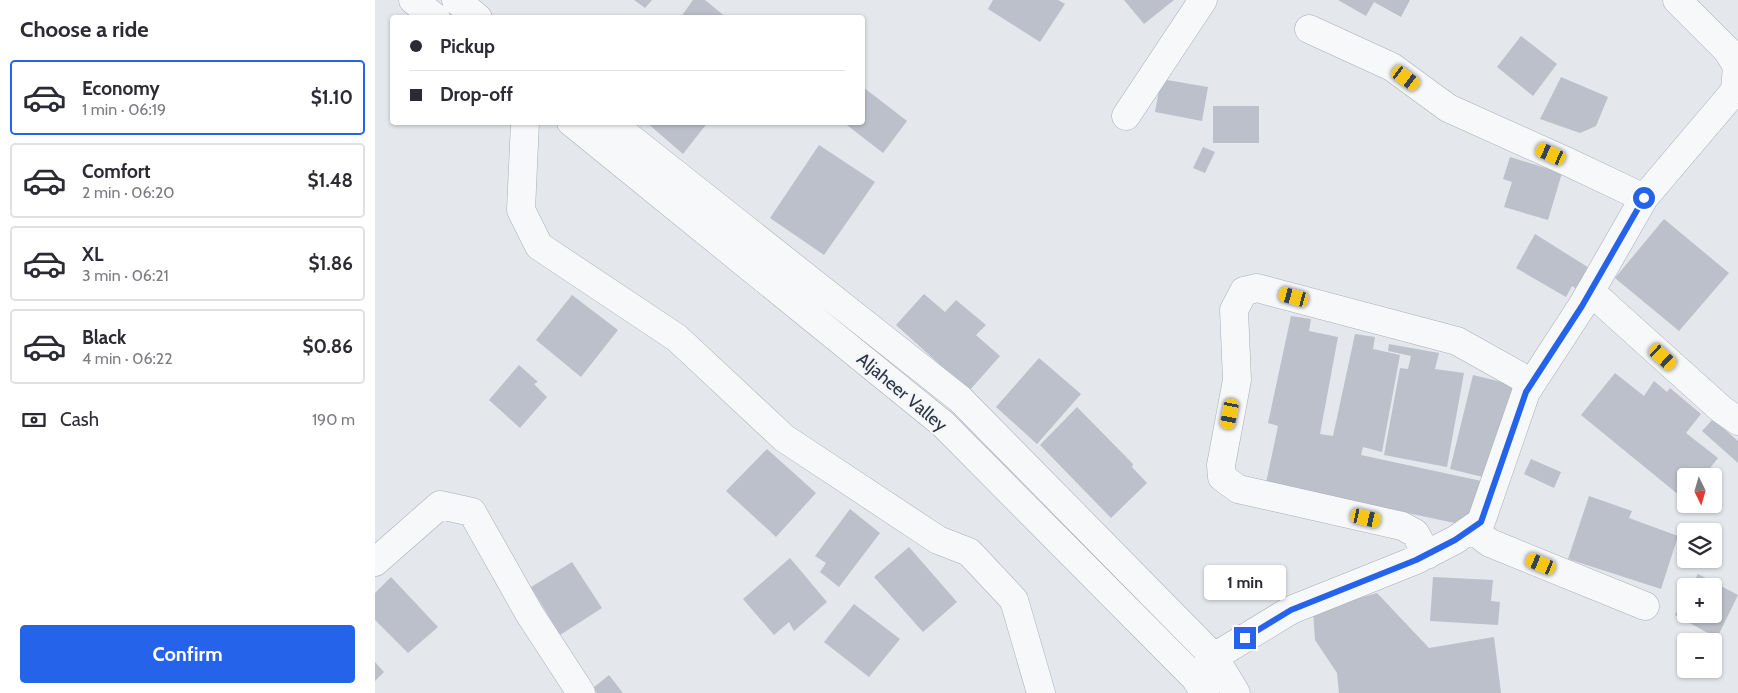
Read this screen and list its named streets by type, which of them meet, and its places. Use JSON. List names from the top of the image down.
{
  "streets": {
    "street": ["Aljaheer Valley"]
  },
  "north": "bottom",
  "page": {
    "heading": "Choose a ride",
    "banner": ["Pickup", "Drop-off"],
    "list": [
      {
        "name": "Economy",
        "note": "1 min · 06:19",
        "value": "$1.10"
      },
      {
        "name": "Comfort",
        "note": "2 min · 06:20",
        "value": "$1.48"
      },
      {
        "name": "XL",
        "note": "3 min · 06:21",
        "value": "$1.86"
      },
      {
        "name": "Black",
        "note": "4 min · 06:22",
        "value": "$0.86"
      }
    ],
    "pay": ["Cash", "190 m"],
    "map_buttons": ["+", "−"],
    "bubble": "1 min",
    "buttons": "Confirm"
  }
}
